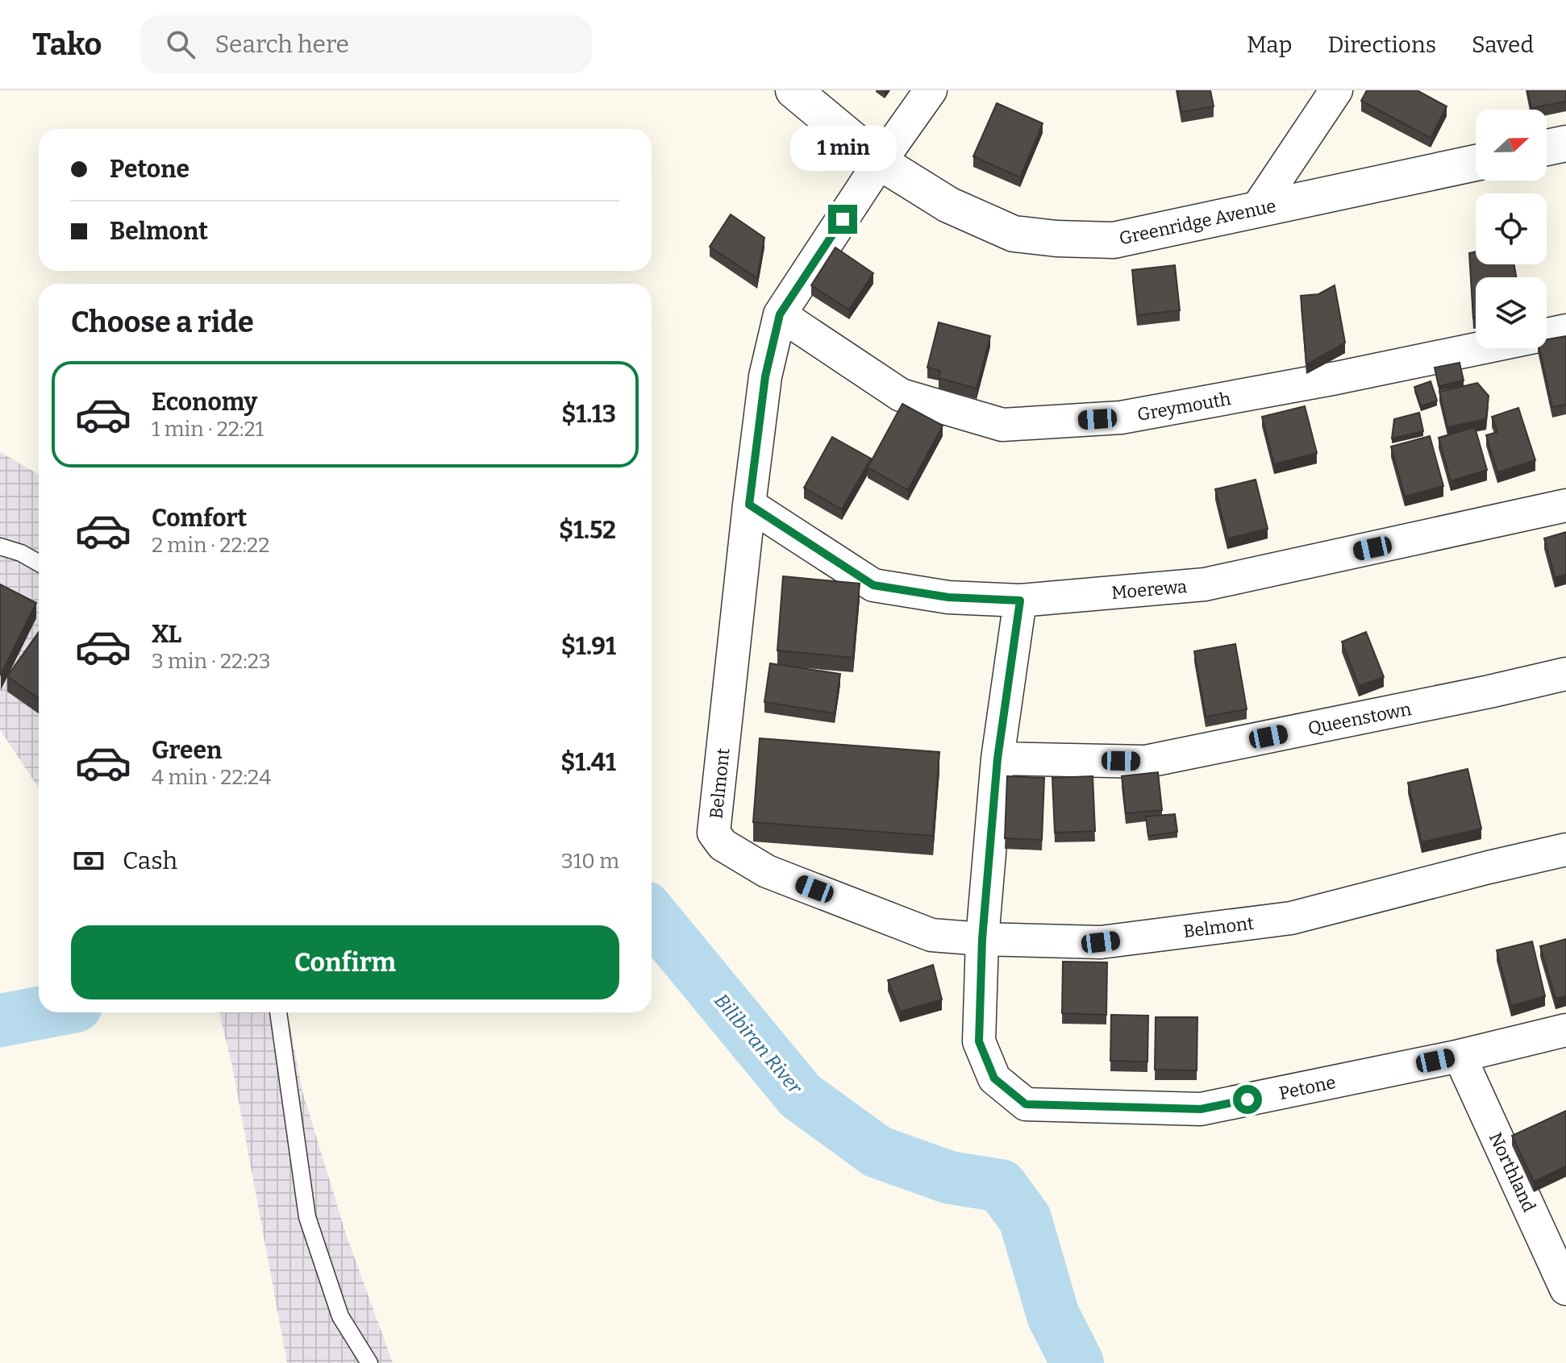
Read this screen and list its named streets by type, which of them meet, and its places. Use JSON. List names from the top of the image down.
{
  "streets": {
    "street": [
      "Greenridge Avenue",
      "Greymouth",
      "Moerewa",
      "Queenstown",
      "Belmont",
      "Petone",
      "Northland"
    ]
  },
  "crossings": [
    ["Greenridge Avenue", "Belmont"],
    ["Greymouth", "Belmont"],
    ["Moerewa", "Belmont"],
    ["Moerewa", "Petone"],
    ["Queenstown", "Petone"],
    ["Belmont", "Petone"],
    ["Petone", "Northland"]
  ],
  "water": ["Bilibiran River"],
  "north": "right",
  "page": {
    "header": "Tako",
    "search": "Search here",
    "nav": ["Map", "Directions", "Saved"],
    "bubble": "1 min",
    "banner": ["Petone", "Belmont"],
    "heading": "Choose a ride",
    "list": [
      {
        "name": "Economy",
        "note": "1 min · 22:21",
        "value": "$1.13"
      },
      {
        "name": "Comfort",
        "note": "2 min · 22:22",
        "value": "$1.52"
      },
      {
        "name": "XL",
        "note": "3 min · 22:23",
        "value": "$1.91"
      },
      {
        "name": "Green",
        "note": "4 min · 22:24",
        "value": "$1.41"
      }
    ],
    "pay": ["Cash", "310 m"],
    "buttons": "Confirm"
  }
}
